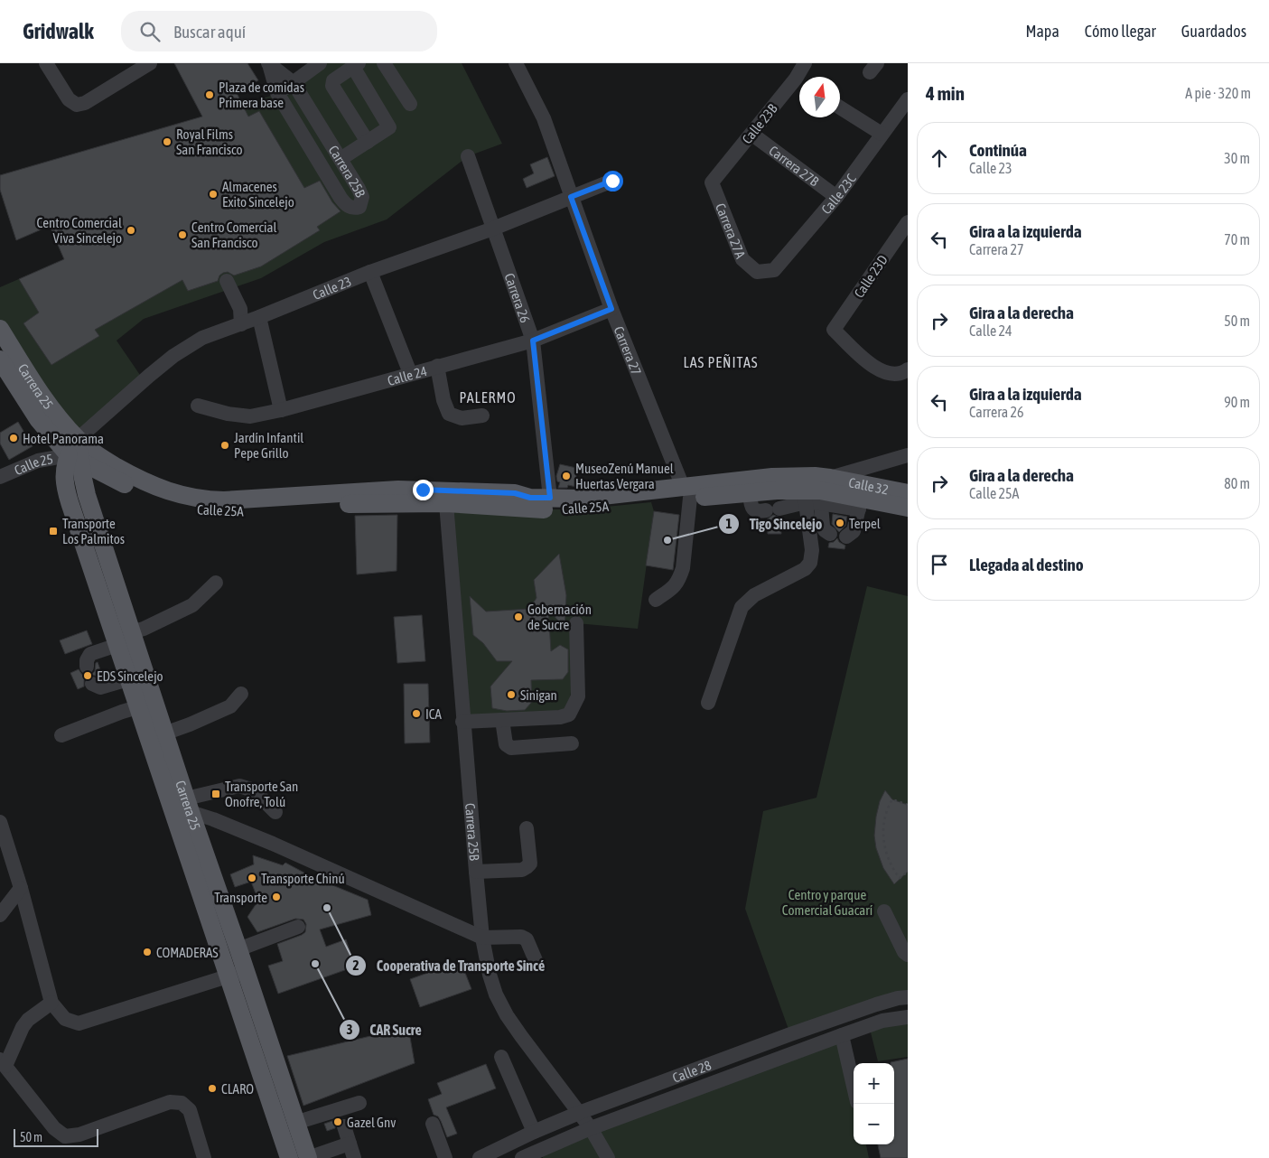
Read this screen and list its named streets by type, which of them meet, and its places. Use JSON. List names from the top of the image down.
{
  "streets": {
    "main road": ["Carrera 25", "Calle 32", "Calle 25A"],
    "street": [
      "Calle 23B",
      "Carrera 27B",
      "Carrera 25B",
      "Calle 23C",
      "Carrera 27A",
      "Calle 23D",
      "Calle 23",
      "Carrera 26",
      "Carrera 27",
      "Calle 24",
      "Calle 25",
      "Calle 28"
    ]
  },
  "crossings": [
    ["Calle 23B", "Carrera 27B"],
    ["Calle 23B", "Carrera 27A"],
    ["Carrera 27B", "Calle 23C"],
    ["Carrera 25B", "Calle 25A"],
    ["Carrera 25B", "Calle 28"],
    ["Calle 23C", "Carrera 27A"],
    ["Calle 23", "Carrera 26"],
    ["Calle 23", "Carrera 27"],
    ["Calle 23", "Carrera 25"],
    ["Calle 23", "Calle 25"],
    ["Calle 23", "Calle 25A"],
    ["Carrera 26", "Calle 24"],
    ["Carrera 26", "Calle 25A"],
    ["Carrera 27", "Calle 24"],
    ["Carrera 27", "Calle 25A"],
    ["Carrera 25", "Calle 25"],
    ["Carrera 25", "Calle 25A"],
    ["Calle 25", "Calle 25A"],
    ["Calle 32", "Calle 25A"]
  ],
  "districts": ["LAS PEÑITAS", "PALERMO"],
  "parks": ["Centro y parque Comercial Guacarí"],
  "places": {
    "other": [
      "Plaza de comidas Primera base",
      "Royal Films San Francisco",
      "Almacenes Exito Sincelejo",
      "Centro Comercial Viva Sincelejo",
      "Centro Comercial San Francisco",
      "Hotel Panorama",
      "Jardín Infantil Pepe Grillo",
      "MuseoZenú Manuel Huertas Vergara",
      "Terpel",
      "Tigo Sincelejo",
      "Gobernación de Sucre",
      "EDS Sincelejo",
      "Sinigan",
      "ICA",
      "Transporte Chinú",
      "Transporte",
      "Cooperativa de Transporte Sincé",
      "COMADERAS",
      "CAR Sucre",
      "CLARO",
      "Gazel Gnv"
    ],
    "transit": ["Transporte Los Palmitos", "Transporte San Onofre, Tolú"]
  },
  "scale_bar": "50 m",
  "north": "top",
  "page": {
    "header": "Gridwalk",
    "search": "Buscar aquí",
    "nav": ["Mapa", "Cómo llegar", "Guardados"],
    "heading": ["4 min", "A pie · 320 m"],
    "list": [
      ["Continúa", "Calle 23", "30 m"],
      ["Gira a la izquierda", "Carrera 27", "70 m"],
      ["Gira a la derecha", "Calle 24", "50 m"],
      ["Gira a la izquierda", "Carrera 26", "90 m"],
      ["Gira a la derecha", "Calle 25A", "80 m"],
      "Llegada al destino"
    ],
    "map_buttons": ["+", "−"],
    "scale": "50 m"
  }
}
